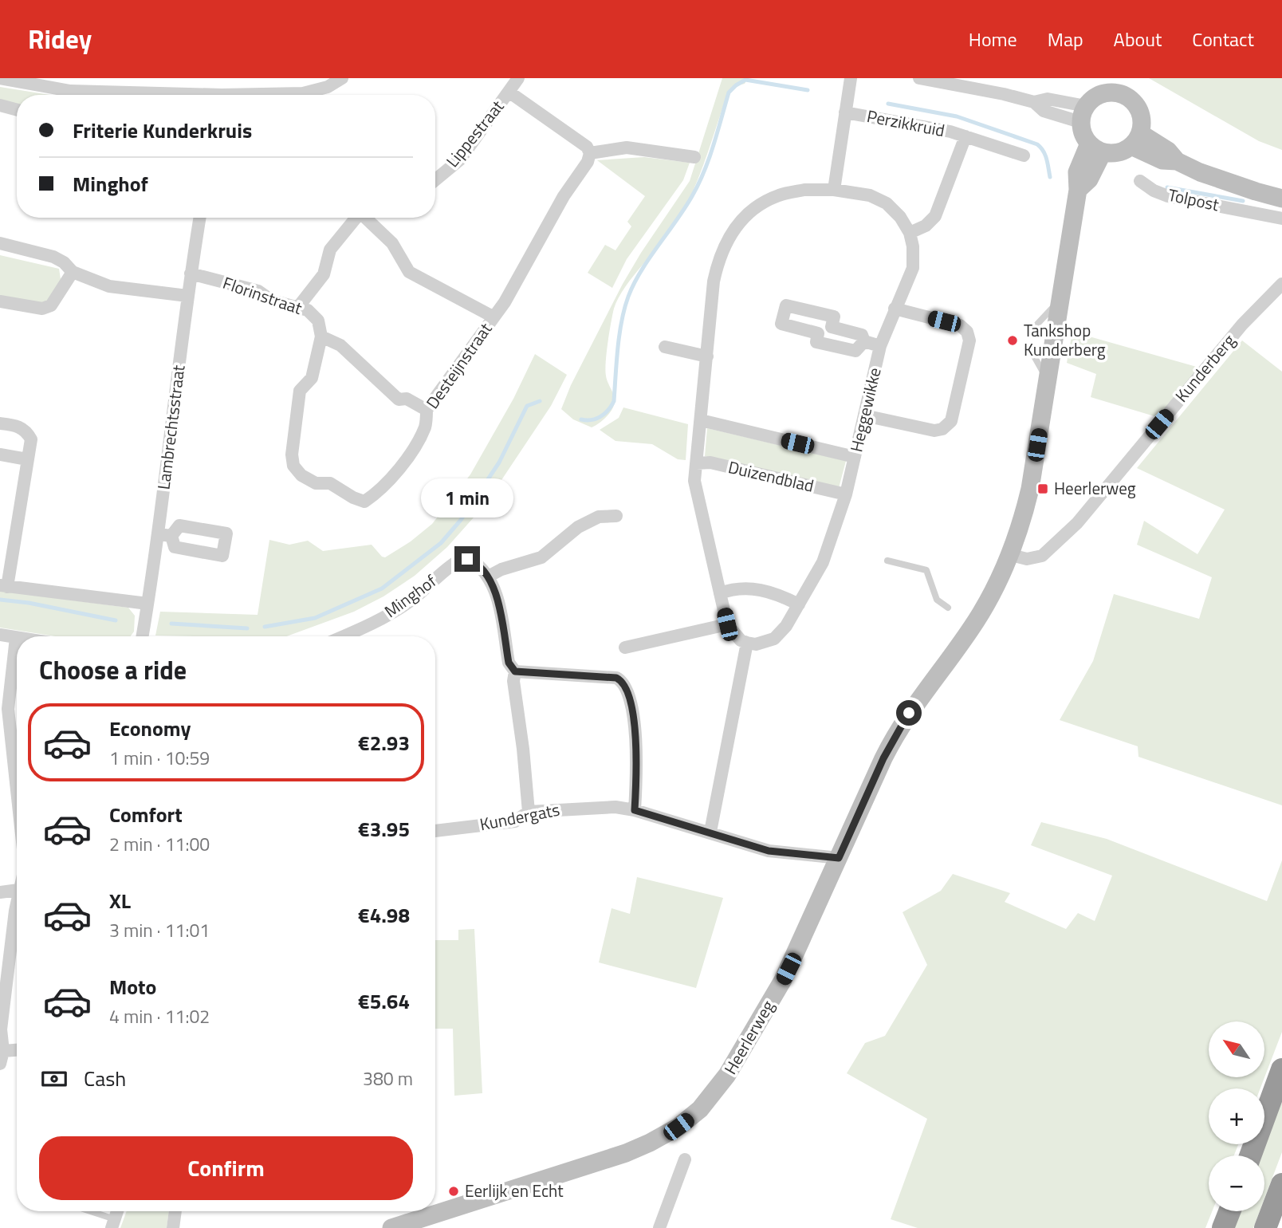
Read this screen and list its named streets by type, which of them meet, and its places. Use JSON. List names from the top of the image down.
{
  "streets": {
    "main road": ["Tolpost", "Heerlerweg"],
    "street": [
      "Perzikkruid",
      "Lippestraat",
      "Florinstraat",
      "Desteijnstraat",
      "Kunderberg",
      "Heggewikke",
      "Lambrechtsstraat",
      "Duizendblad",
      "Minghof",
      "Kundergats"
    ]
  },
  "crossings": [
    ["Perzikkruid", "Heggewikke"],
    ["Tolpost", "Heerlerweg"],
    ["Florinstraat", "Desteijnstraat"],
    ["Florinstraat", "Lambrechtsstraat"],
    ["Kunderberg", "Heerlerweg"],
    ["Heggewikke", "Duizendblad"],
    ["Minghof", "Kundergats"],
    ["Kundergats", "Heerlerweg"]
  ],
  "places": {
    "other": ["Tankshop Kunderberg", "Eerlijk en Echt"],
    "transit": ["Heerlerweg"]
  },
  "north": "top left",
  "page": {
    "header": "Ridey",
    "nav": [
      "Home",
      "Map",
      "About",
      "Contact"
    ],
    "banner": ["Friterie Kunderkruis", "Minghof"],
    "bubble": "1 min",
    "heading": "Choose a ride",
    "list": [
      {
        "name": "Economy",
        "note": "1 min · 10:59",
        "value": "€2.93"
      },
      {
        "name": "Comfort",
        "note": "2 min · 11:00",
        "value": "€3.95"
      },
      {
        "name": "XL",
        "note": "3 min · 11:01",
        "value": "€4.98"
      },
      {
        "name": "Moto",
        "note": "4 min · 11:02",
        "value": "€5.64"
      }
    ],
    "map_buttons": ["+", "−"],
    "pay": ["Cash", "380 m"],
    "buttons": "Confirm"
  }
}
